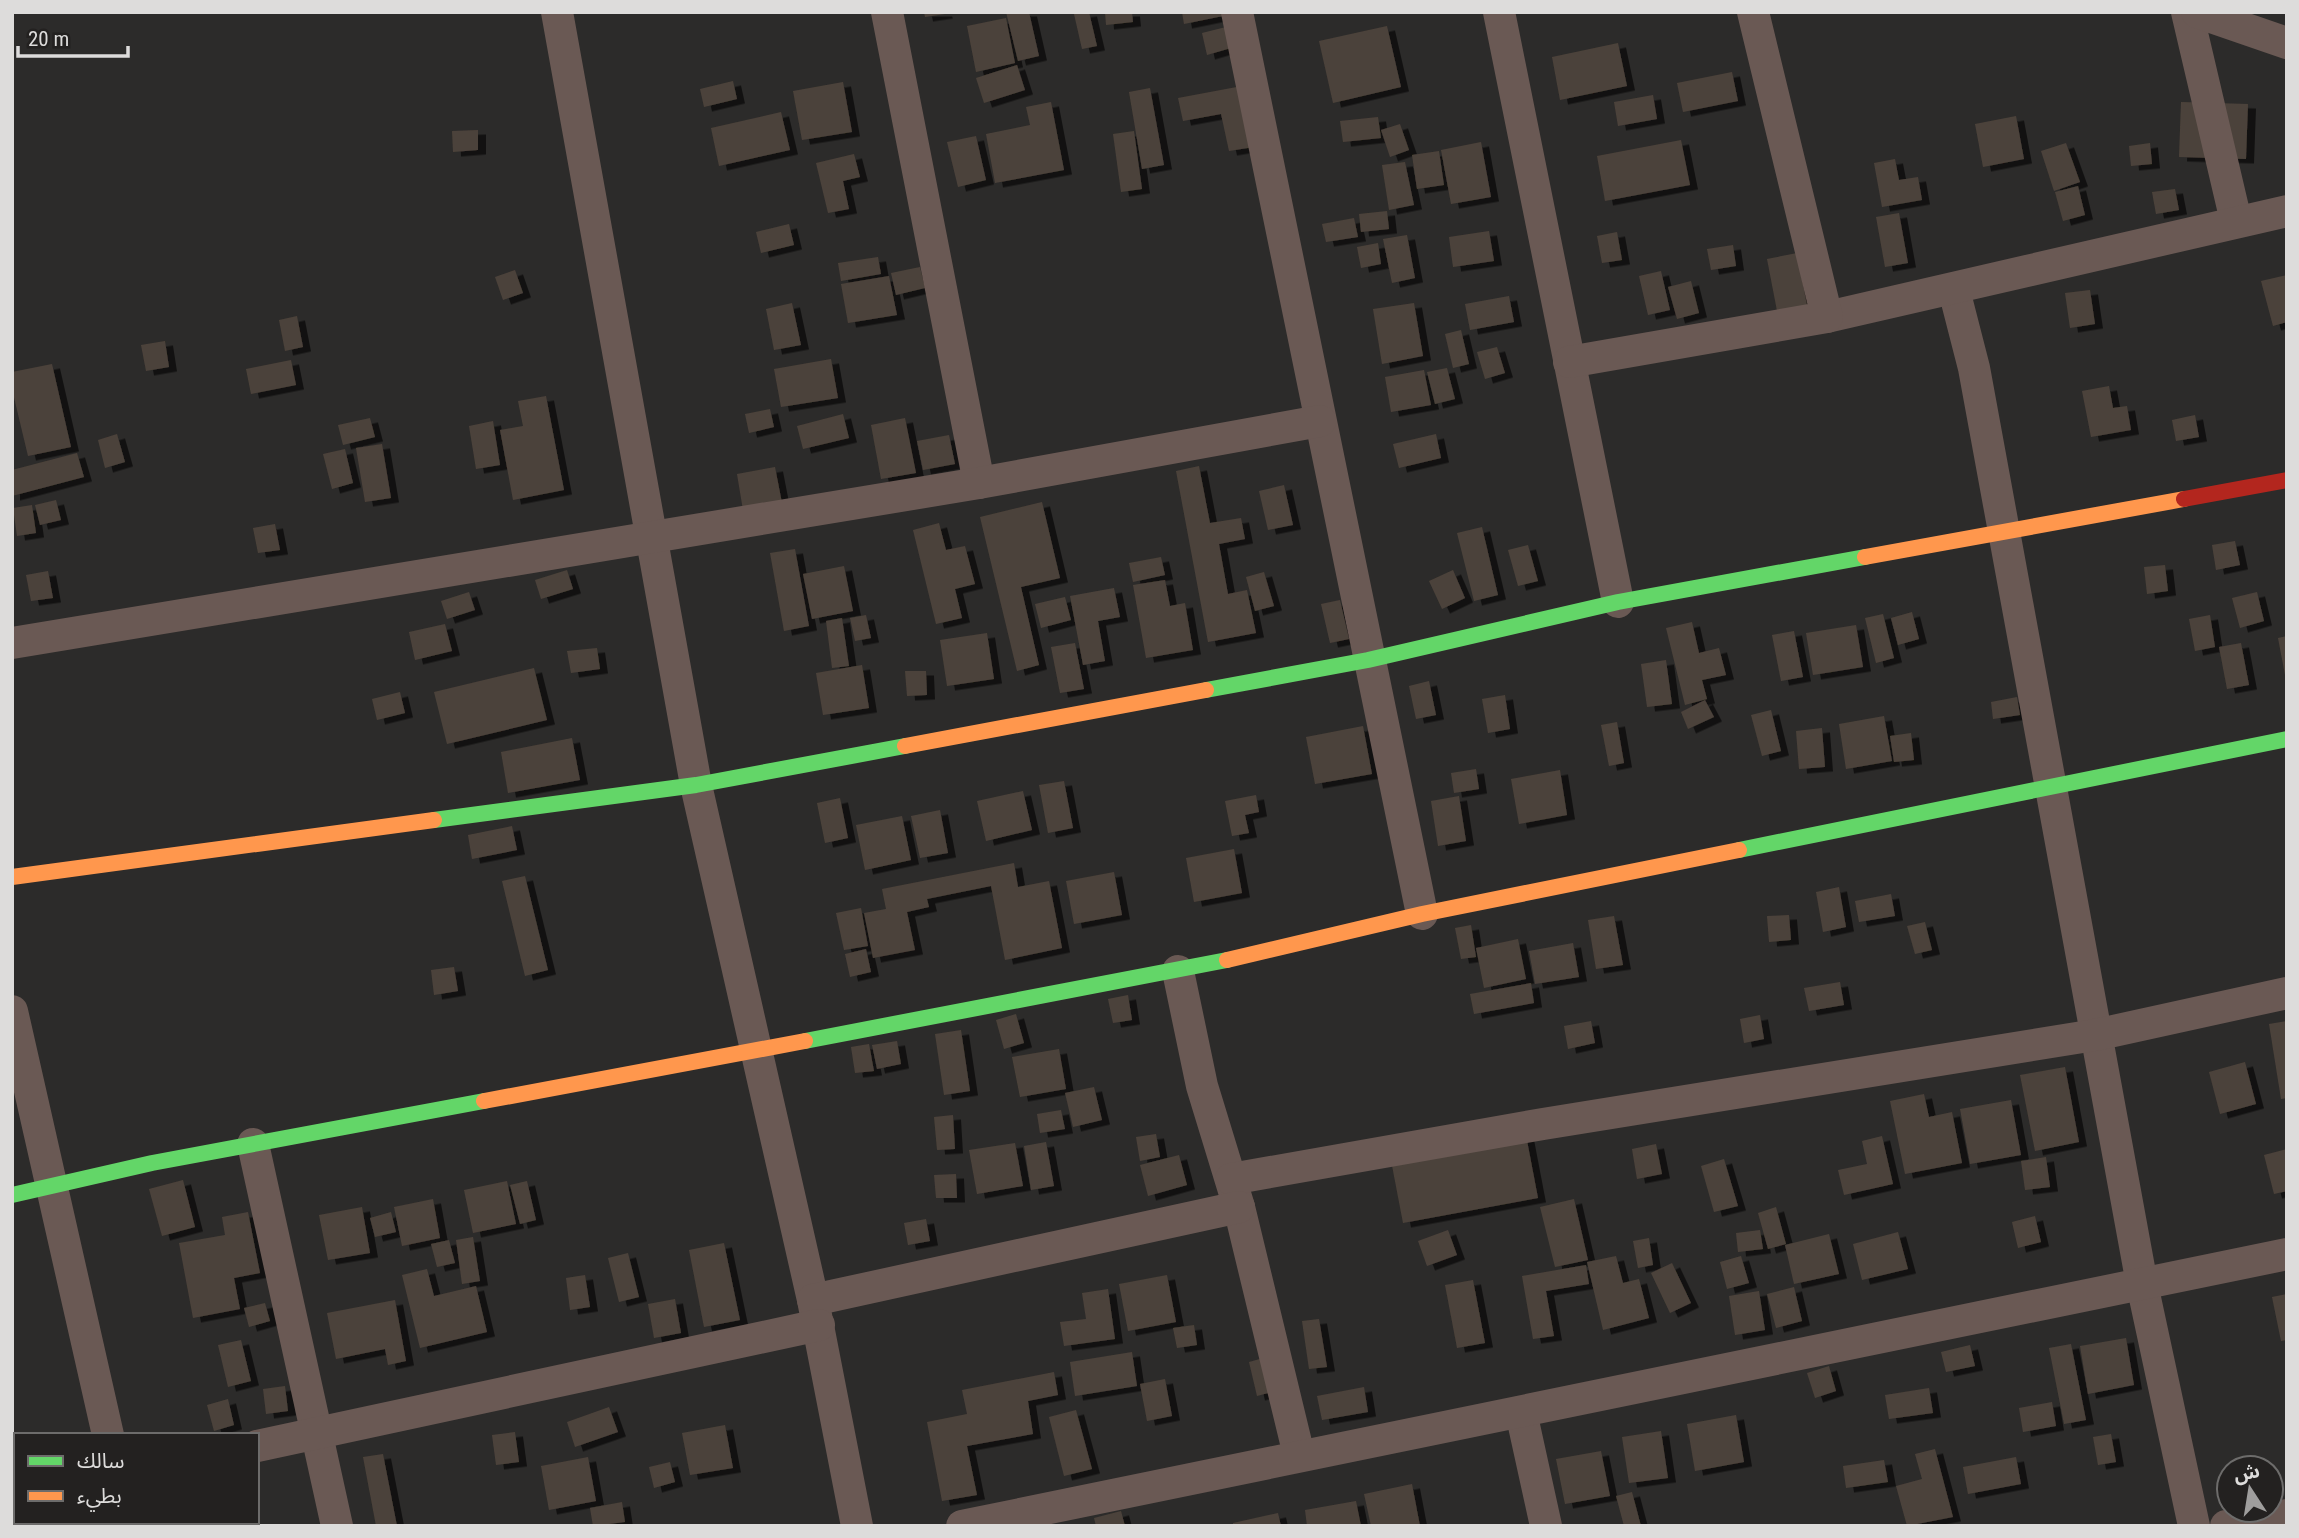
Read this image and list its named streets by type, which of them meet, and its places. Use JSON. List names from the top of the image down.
{
  "legend": ["سالك", "بطيء"],
  "scale_bar": "20 m",
  "north": "top"
}
